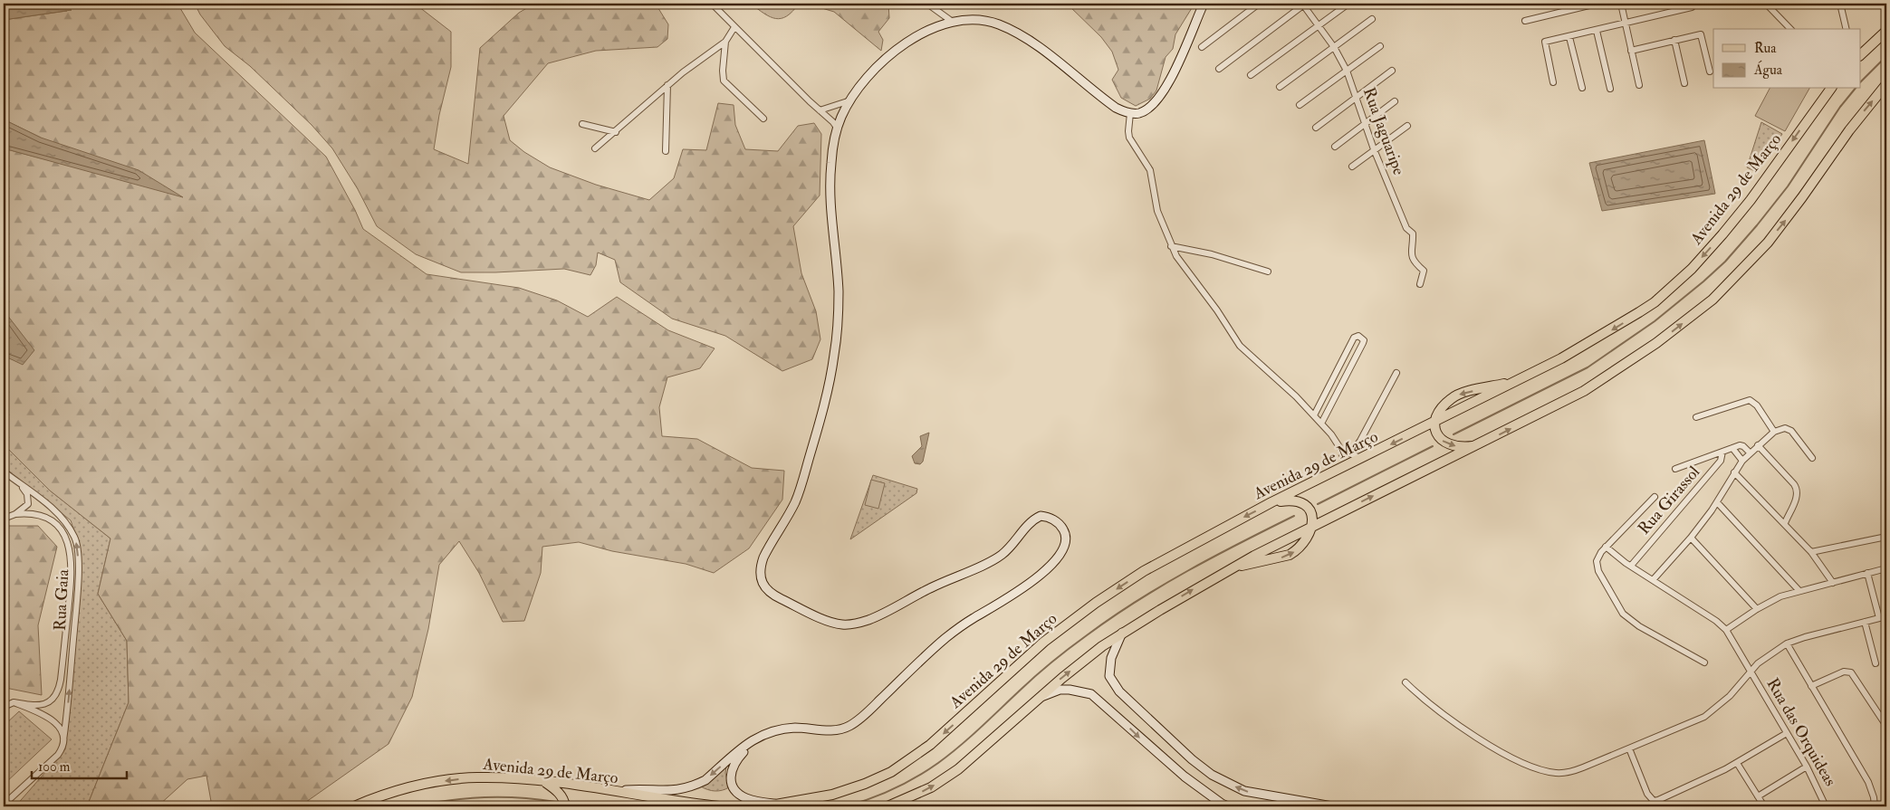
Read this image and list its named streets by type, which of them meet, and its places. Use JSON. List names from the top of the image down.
{
  "streets": {
    "main road": ["Avenida 29 de Março"],
    "street": [
      "Rua Jaguaripe",
      "Rua Girassol",
      "Rua Gaia",
      "Rua das Orquideas"
    ]
  },
  "one_way": ["Rua Gaia"],
  "legend": ["Rua", "Água"],
  "scale_bar": "100 m"
}
